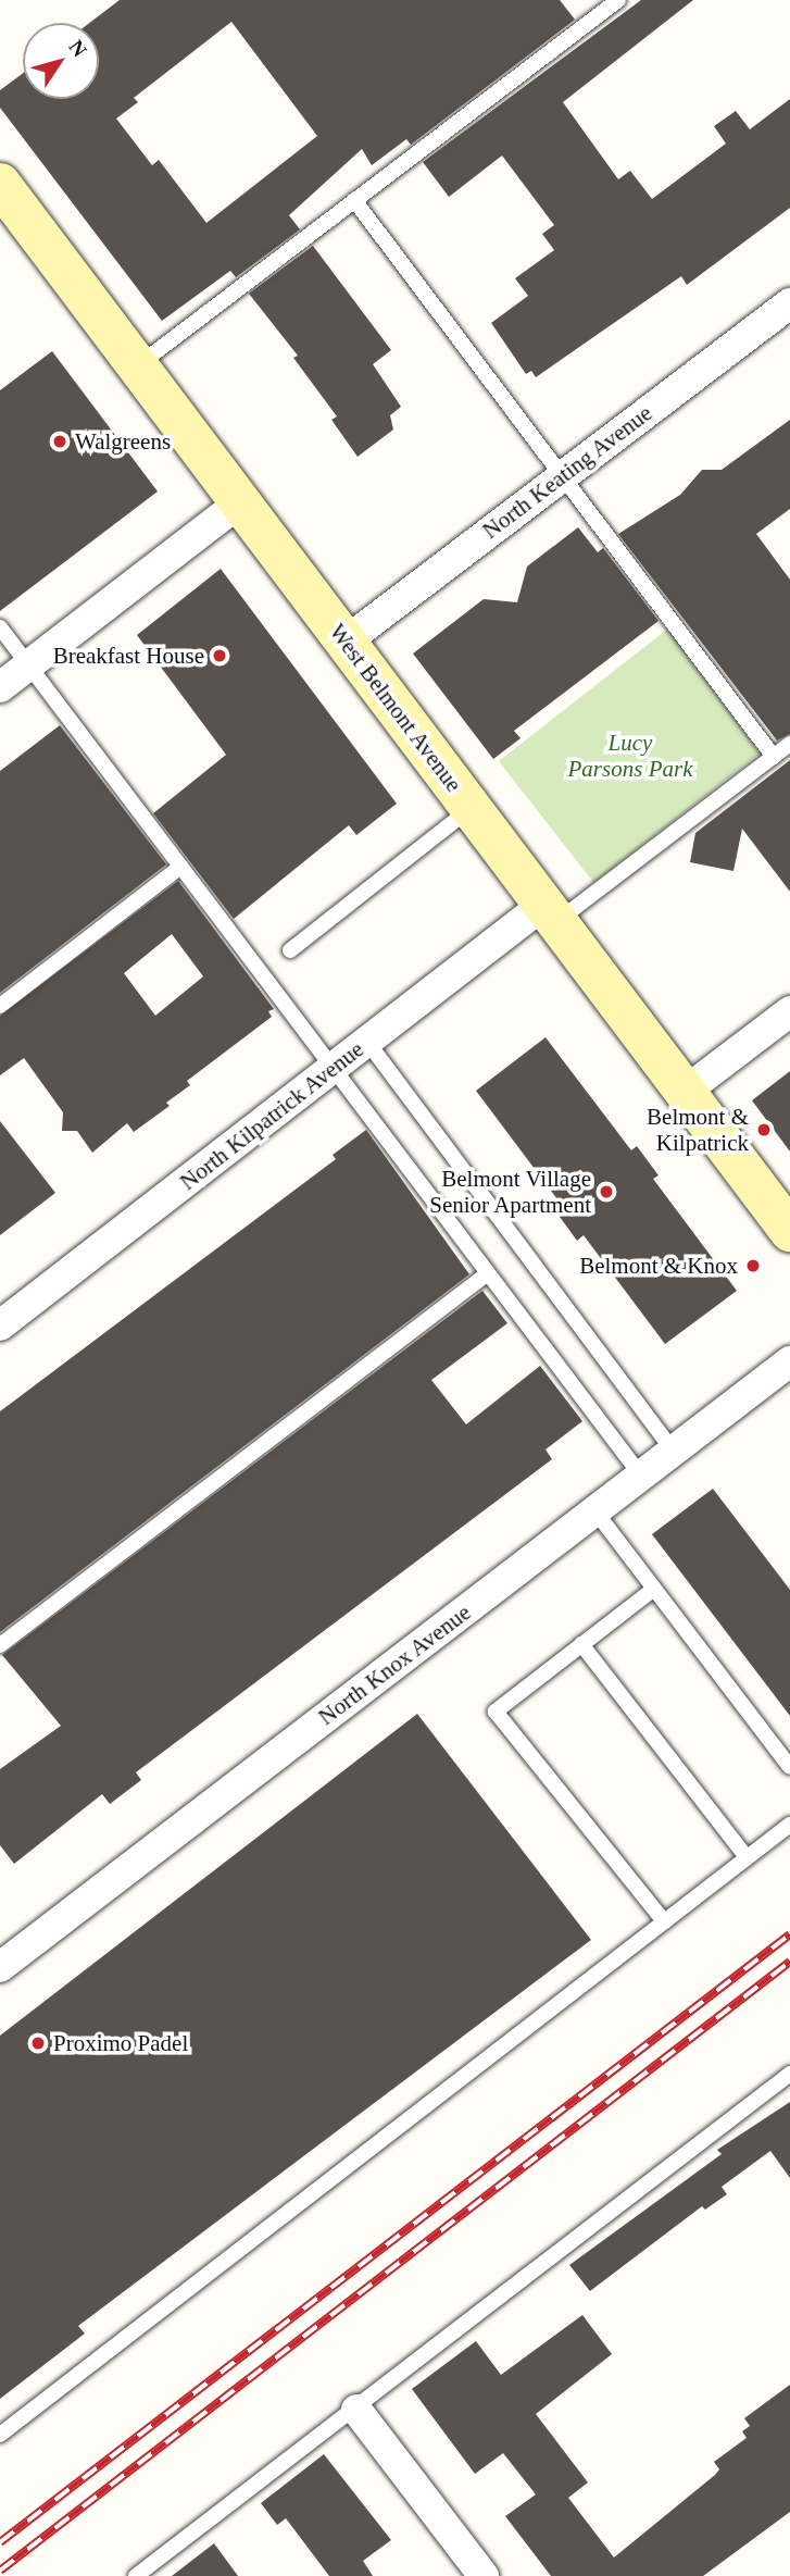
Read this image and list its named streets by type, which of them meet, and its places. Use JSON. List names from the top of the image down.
{
  "streets": {
    "main road": ["West Belmont Avenue"],
    "street": ["North Keating Avenue", "North Kilpatrick Avenue", "North Knox Avenue"]
  },
  "crossings": [
    ["North Keating Avenue", "West Belmont Avenue"],
    ["West Belmont Avenue", "North Kilpatrick Avenue"]
  ],
  "parks": ["Lucy Parsons Park"],
  "places": [
    "Walgreens",
    "Breakfast House",
    "Belmont & Kilpatrick",
    "Belmont Village Senior Apartment",
    "Belmont & Knox",
    "Proximo Padel"
  ],
  "north": "top right"
}
